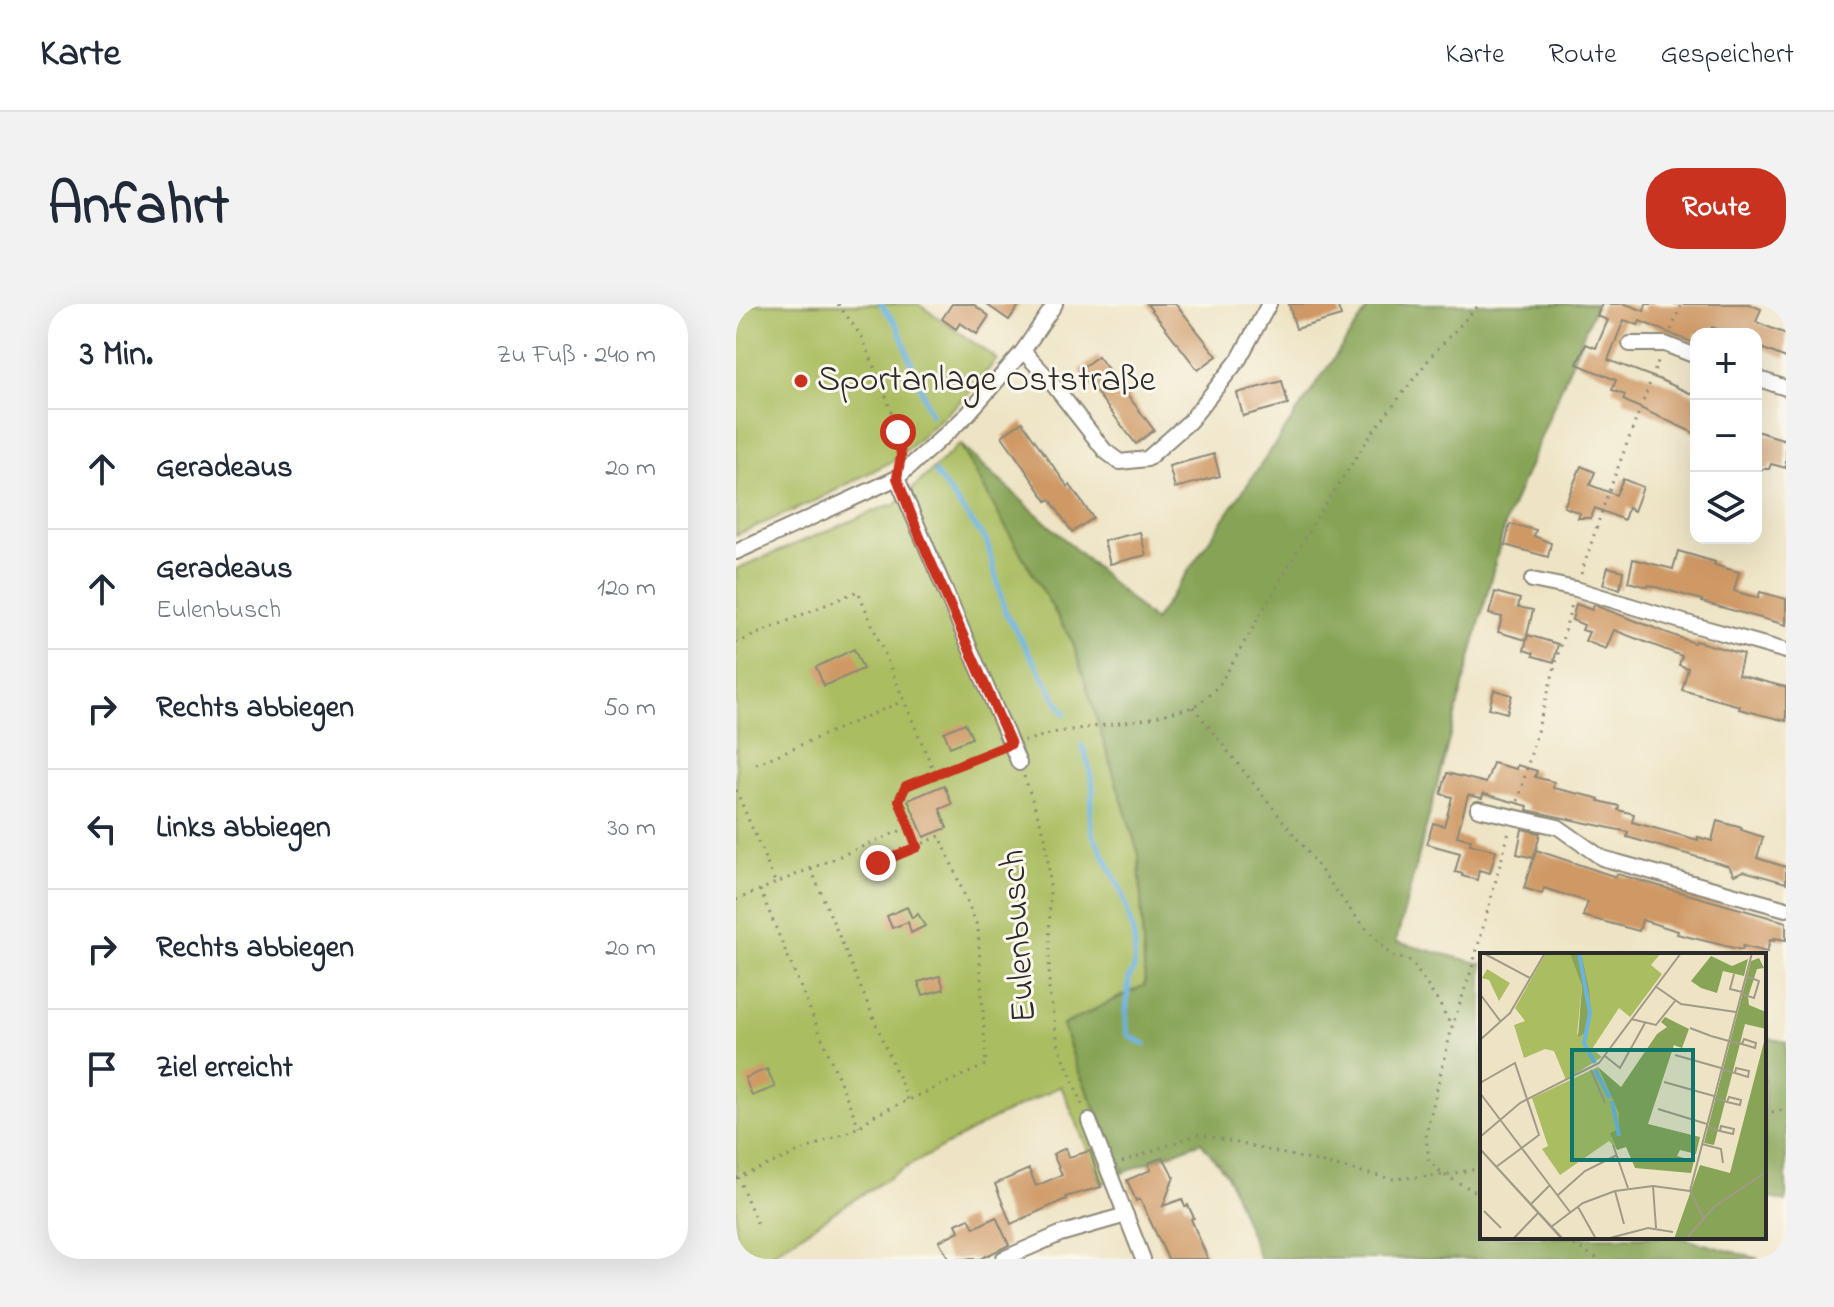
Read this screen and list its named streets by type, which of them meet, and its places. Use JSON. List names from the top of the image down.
{
  "streets": {
    "path": ["Eulenbusch"]
  },
  "places": ["Sportanlage Oststraße"],
  "page": {
    "header": "Karte",
    "nav": ["Karte", "Route", "Gespeichert"],
    "title": "Anfahrt",
    "buttons": "Route",
    "heading": ["3 Min.", "Zu Fuß · 240 m"],
    "map_buttons": ["+", "−"],
    "list": [
      ["Geradeaus", "20 m"],
      ["Geradeaus", "Eulenbusch", "120 m"],
      ["Rechts abbiegen", "50 m"],
      ["Links abbiegen", "30 m"],
      ["Rechts abbiegen", "20 m"],
      "Ziel erreicht"
    ]
  }
}
